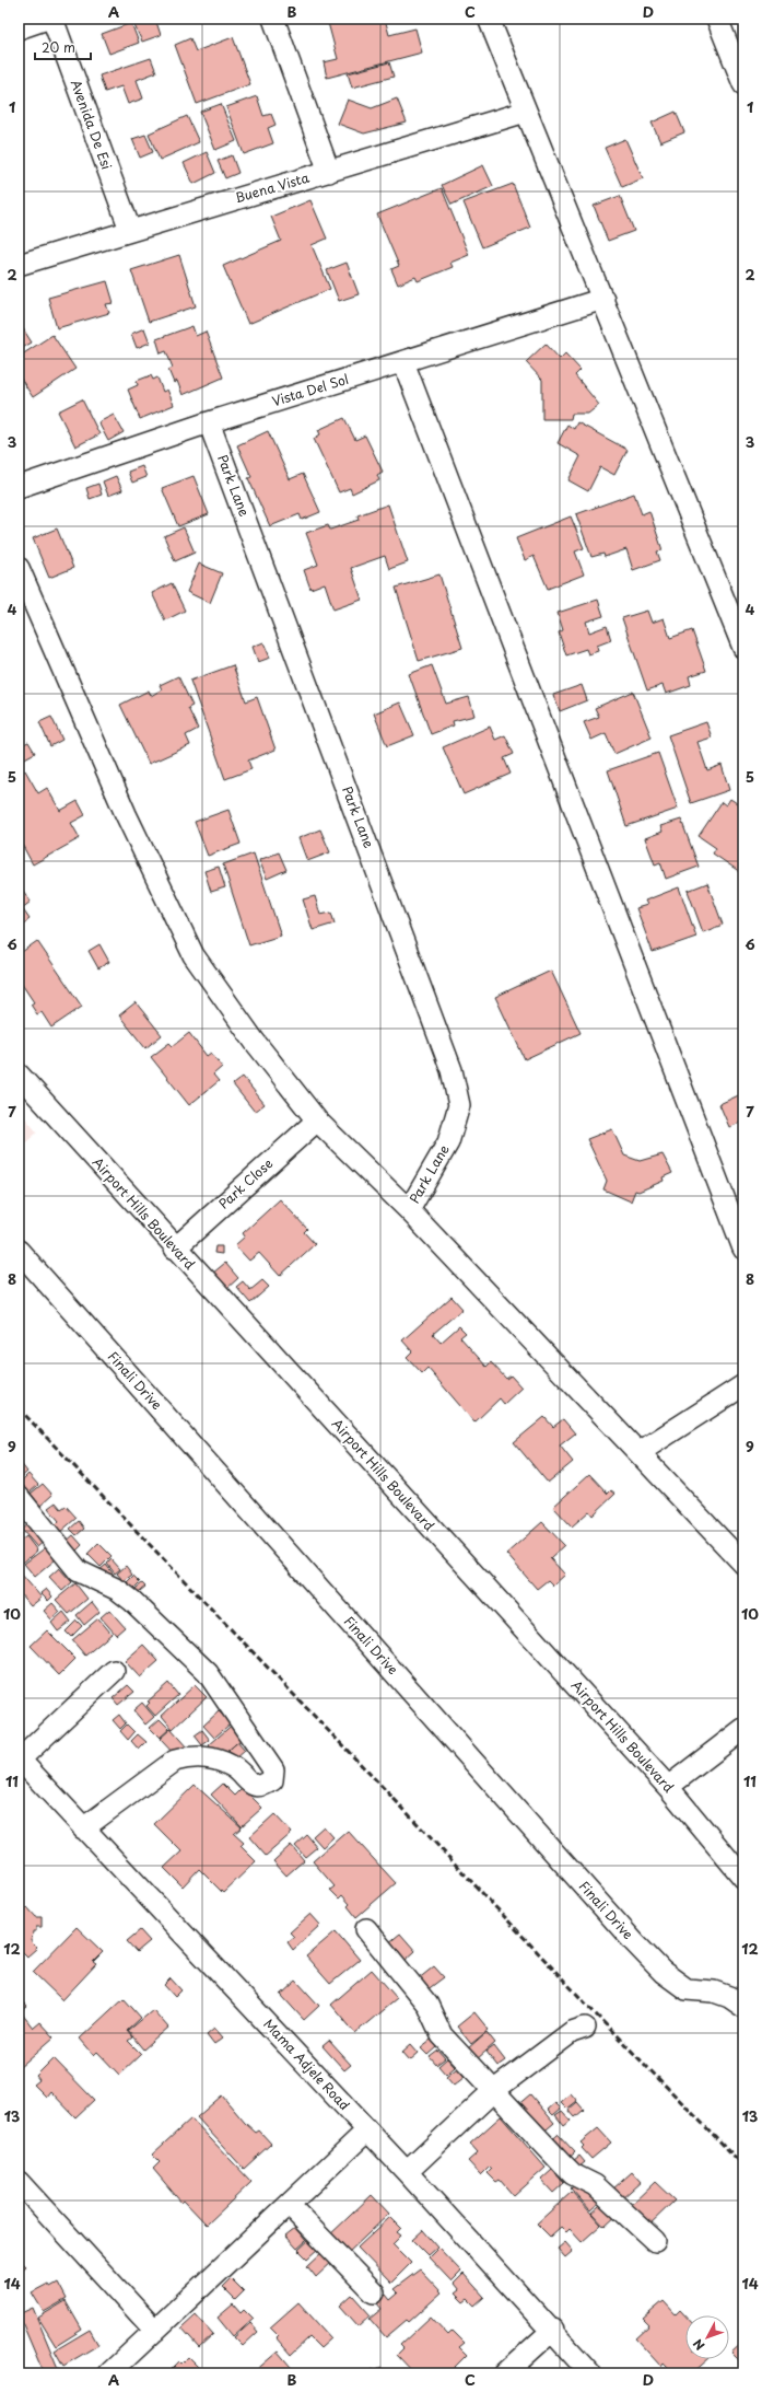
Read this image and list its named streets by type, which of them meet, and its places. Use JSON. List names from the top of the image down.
{
  "streets": {
    "street": [
      "Avenida De Esi",
      "Buena Vista",
      "Vista Del Sol",
      "Park Lane",
      "Park Close",
      "Airport Hills Boulevard",
      "Finali Drive",
      "Mama Adjele Road"
    ]
  },
  "crossings": [
    ["Avenida De Esi", "Buena Vista"],
    ["Vista Del Sol", "Park Lane"],
    ["Park Close", "Airport Hills Boulevard"]
  ],
  "scale_bar": "20 m",
  "north": "bottom left",
  "grid": {
    "columns": [
      "A",
      "B",
      "C",
      "D"
    ],
    "rows": [
      "1",
      "2",
      "3",
      "4",
      "5",
      "6",
      "7",
      "8",
      "9",
      "10",
      "11",
      "12",
      "13",
      "14"
    ]
  }
}
